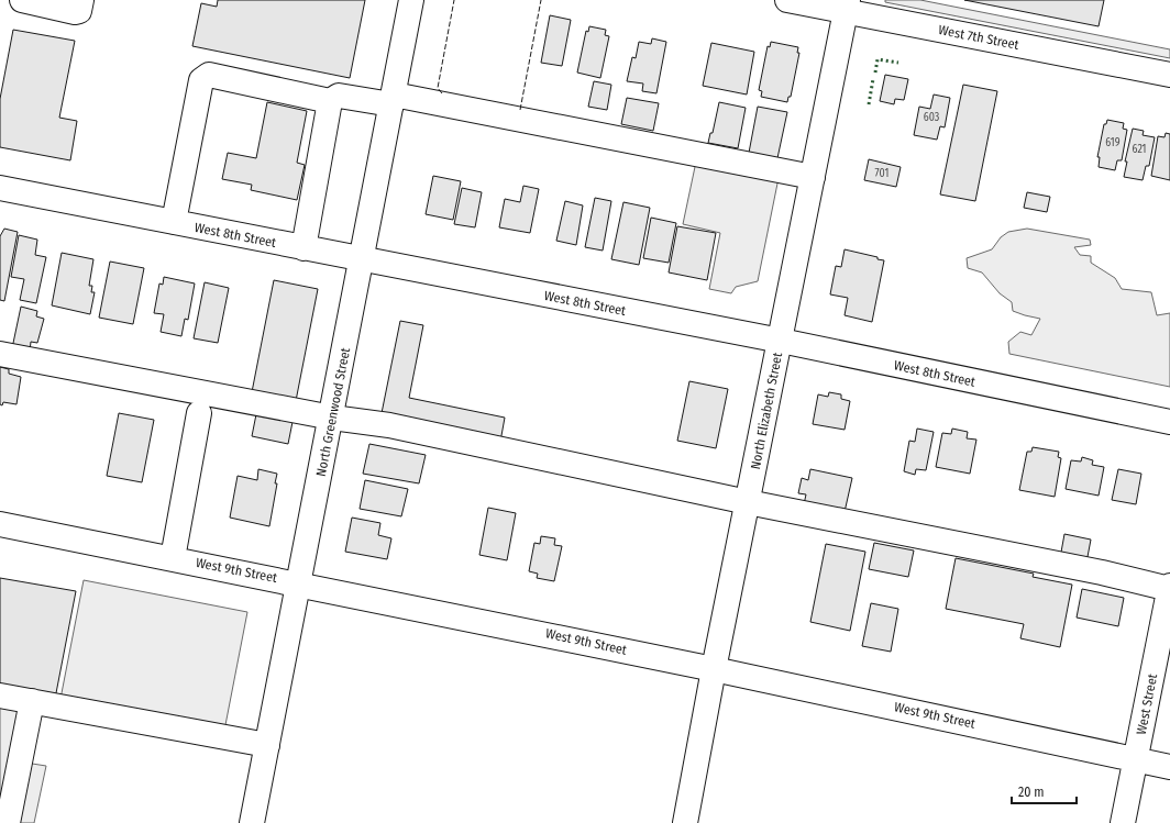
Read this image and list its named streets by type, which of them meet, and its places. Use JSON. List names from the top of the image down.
{
  "streets": {
    "street": [
      "West 7th Street",
      "West 8th Street",
      "North Elizabeth Street",
      "North Greenwood Street",
      "West 9th Street",
      "West Street"
    ]
  },
  "crossings": [
    ["West 7th Street", "North Elizabeth Street"],
    ["West 8th Street", "North Elizabeth Street"],
    ["West 8th Street", "North Greenwood Street"],
    ["North Elizabeth Street", "West 9th Street"],
    ["North Greenwood Street", "West 9th Street"],
    ["West 9th Street", "West Street"]
  ],
  "house_numbers": [
    "603",
    "619",
    "621",
    "701"
  ],
  "scale_bar": "20 m"
}
